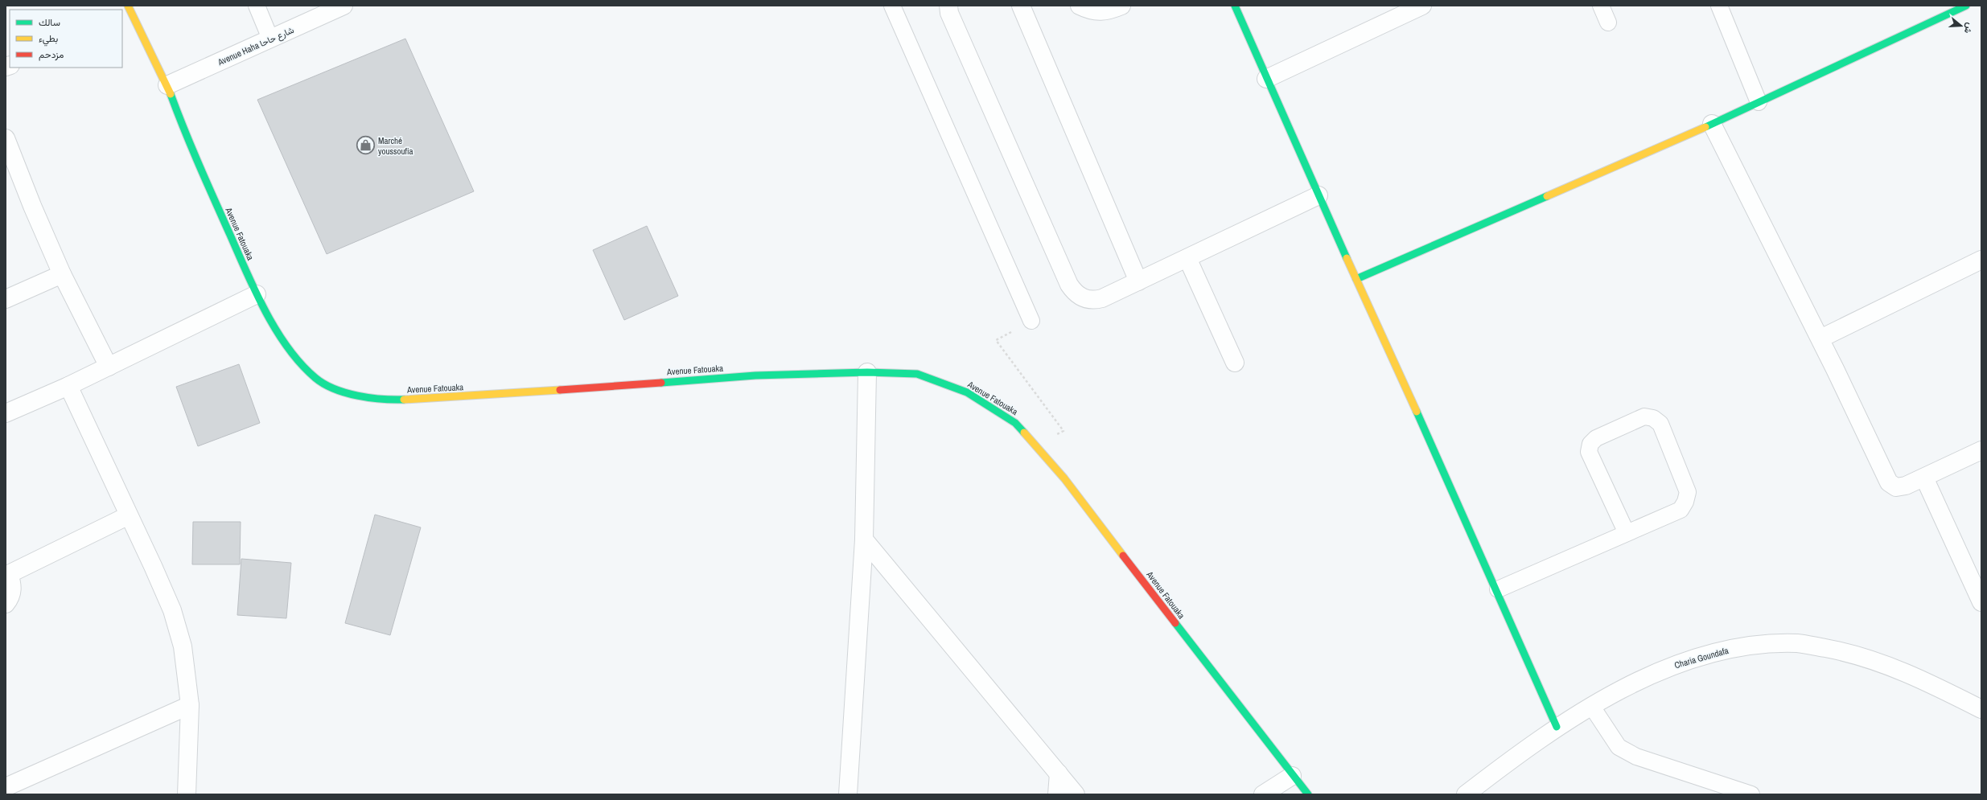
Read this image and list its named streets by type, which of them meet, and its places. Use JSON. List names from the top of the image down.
{
  "streets": {
    "street": ["Avenue Haha شارع حاحا", "Avenue Fatouaka", "Charia Goundafa"]
  },
  "crossings": [
    ["Avenue Haha شارع حاحا", "Avenue Fatouaka"]
  ],
  "places": {
    "shop": ["Marché youssoufia"]
  },
  "legend": ["سالك", "بطيء", "مزدحم"],
  "north": "right"
}
